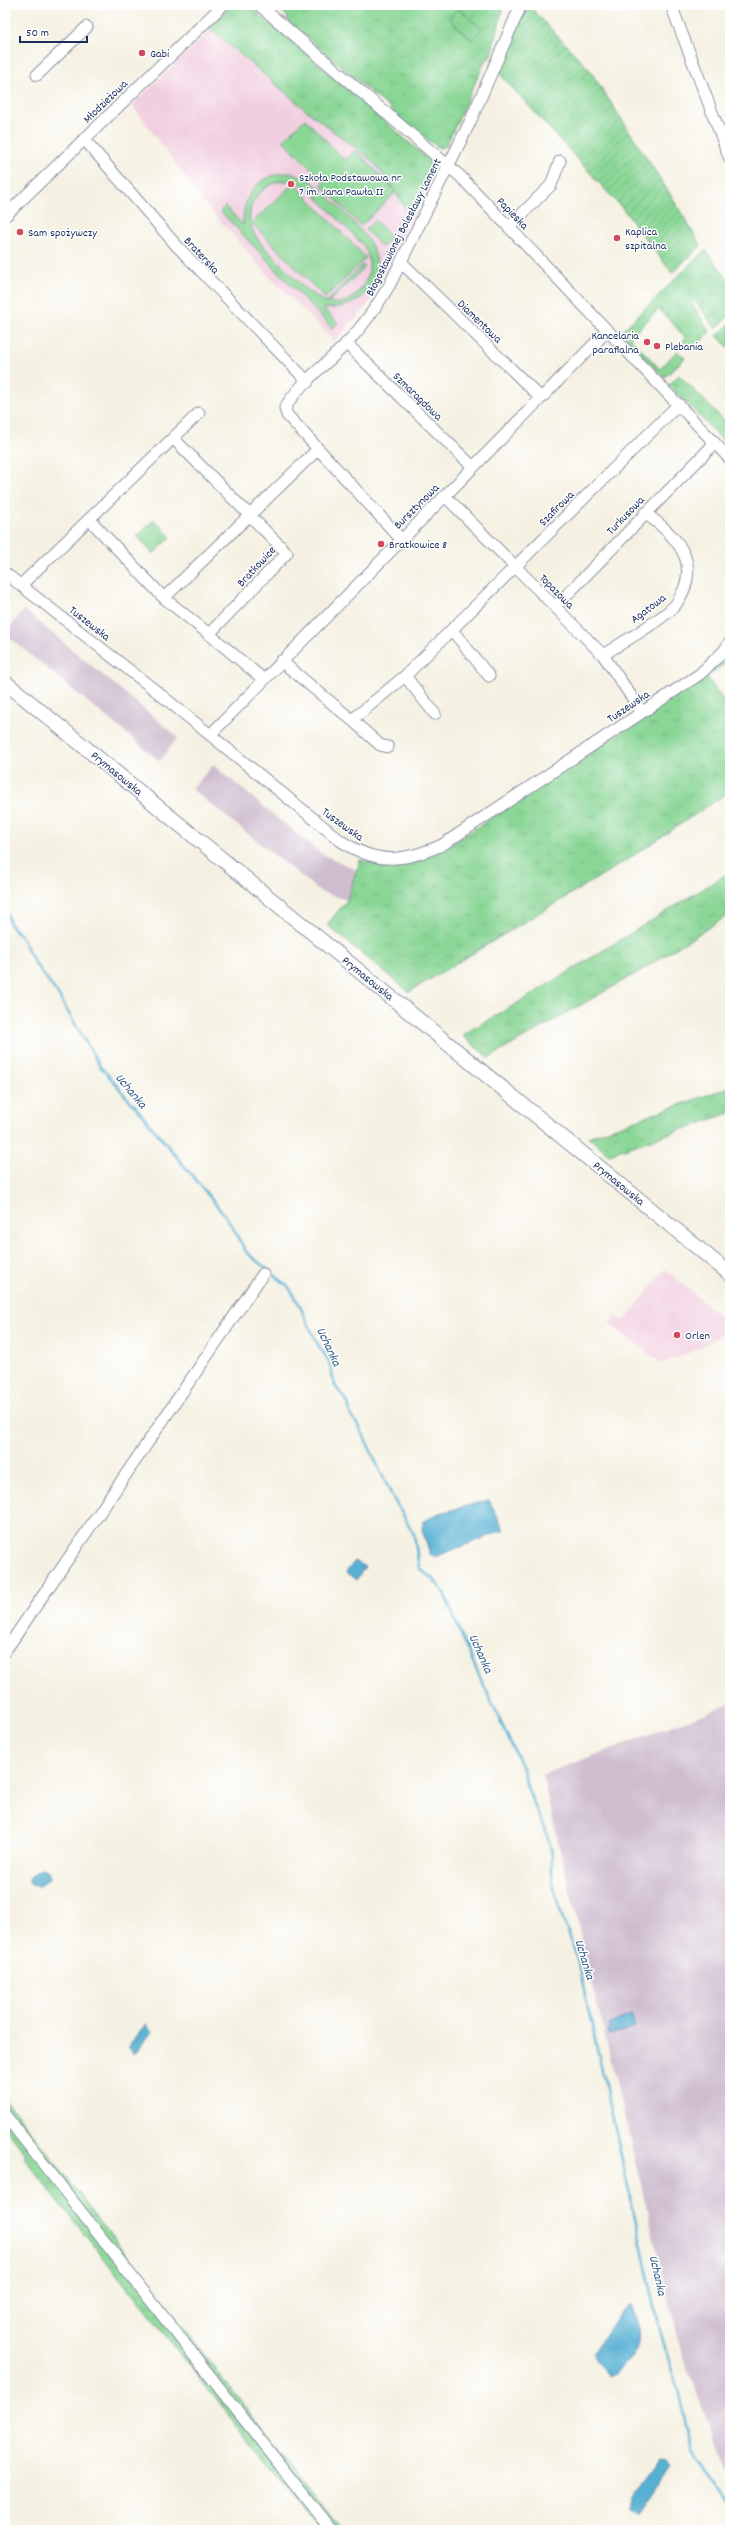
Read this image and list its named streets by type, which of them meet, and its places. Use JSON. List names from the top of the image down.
{
  "streets": {
    "main road": ["Prymasowska"],
    "street": [
      "Młodzieżowa",
      "Papieska",
      "Błogosławionej Bolesławy Lament",
      "Braterska",
      "Diamentowa",
      "Szmaragdowa",
      "Bursztynowa",
      "Szafirowa",
      "Turkusowa",
      "Bratkowice",
      "Topazowa",
      "Agatowa",
      "Tuszewska"
    ]
  },
  "crossings": [
    ["Młodzieżowa", "Braterska"],
    ["Papieska", "Błogosławionej Bolesławy Lament"],
    ["Papieska", "Bursztynowa"],
    ["Papieska", "Szafirowa"],
    ["Papieska", "Turkusowa"],
    ["Błogosławionej Bolesławy Lament", "Braterska"],
    ["Błogosławionej Bolesławy Lament", "Diamentowa"],
    ["Błogosławionej Bolesławy Lament", "Szmaragdowa"],
    ["Błogosławionej Bolesławy Lament", "Bursztynowa"],
    ["Diamentowa", "Bursztynowa"],
    ["Szmaragdowa", "Bursztynowa"],
    ["Bursztynowa", "Topazowa"],
    ["Bursztynowa", "Tuszewska"],
    ["Szafirowa", "Topazowa"],
    ["Turkusowa", "Topazowa"],
    ["Turkusowa", "Agatowa"],
    ["Topazowa", "Agatowa"],
    ["Topazowa", "Tuszewska"]
  ],
  "water": ["Uchanka"],
  "places": [
    "Gabi",
    "Szkoła Podstawowa nr 7 im. Jana Pawła II",
    "Sam spożywczy",
    "Kaplica szpitalna",
    "Kancelaria parafialna",
    "Plebania",
    "Bratkowice 8",
    "Orlen"
  ],
  "scale_bar": "50 m"
}
